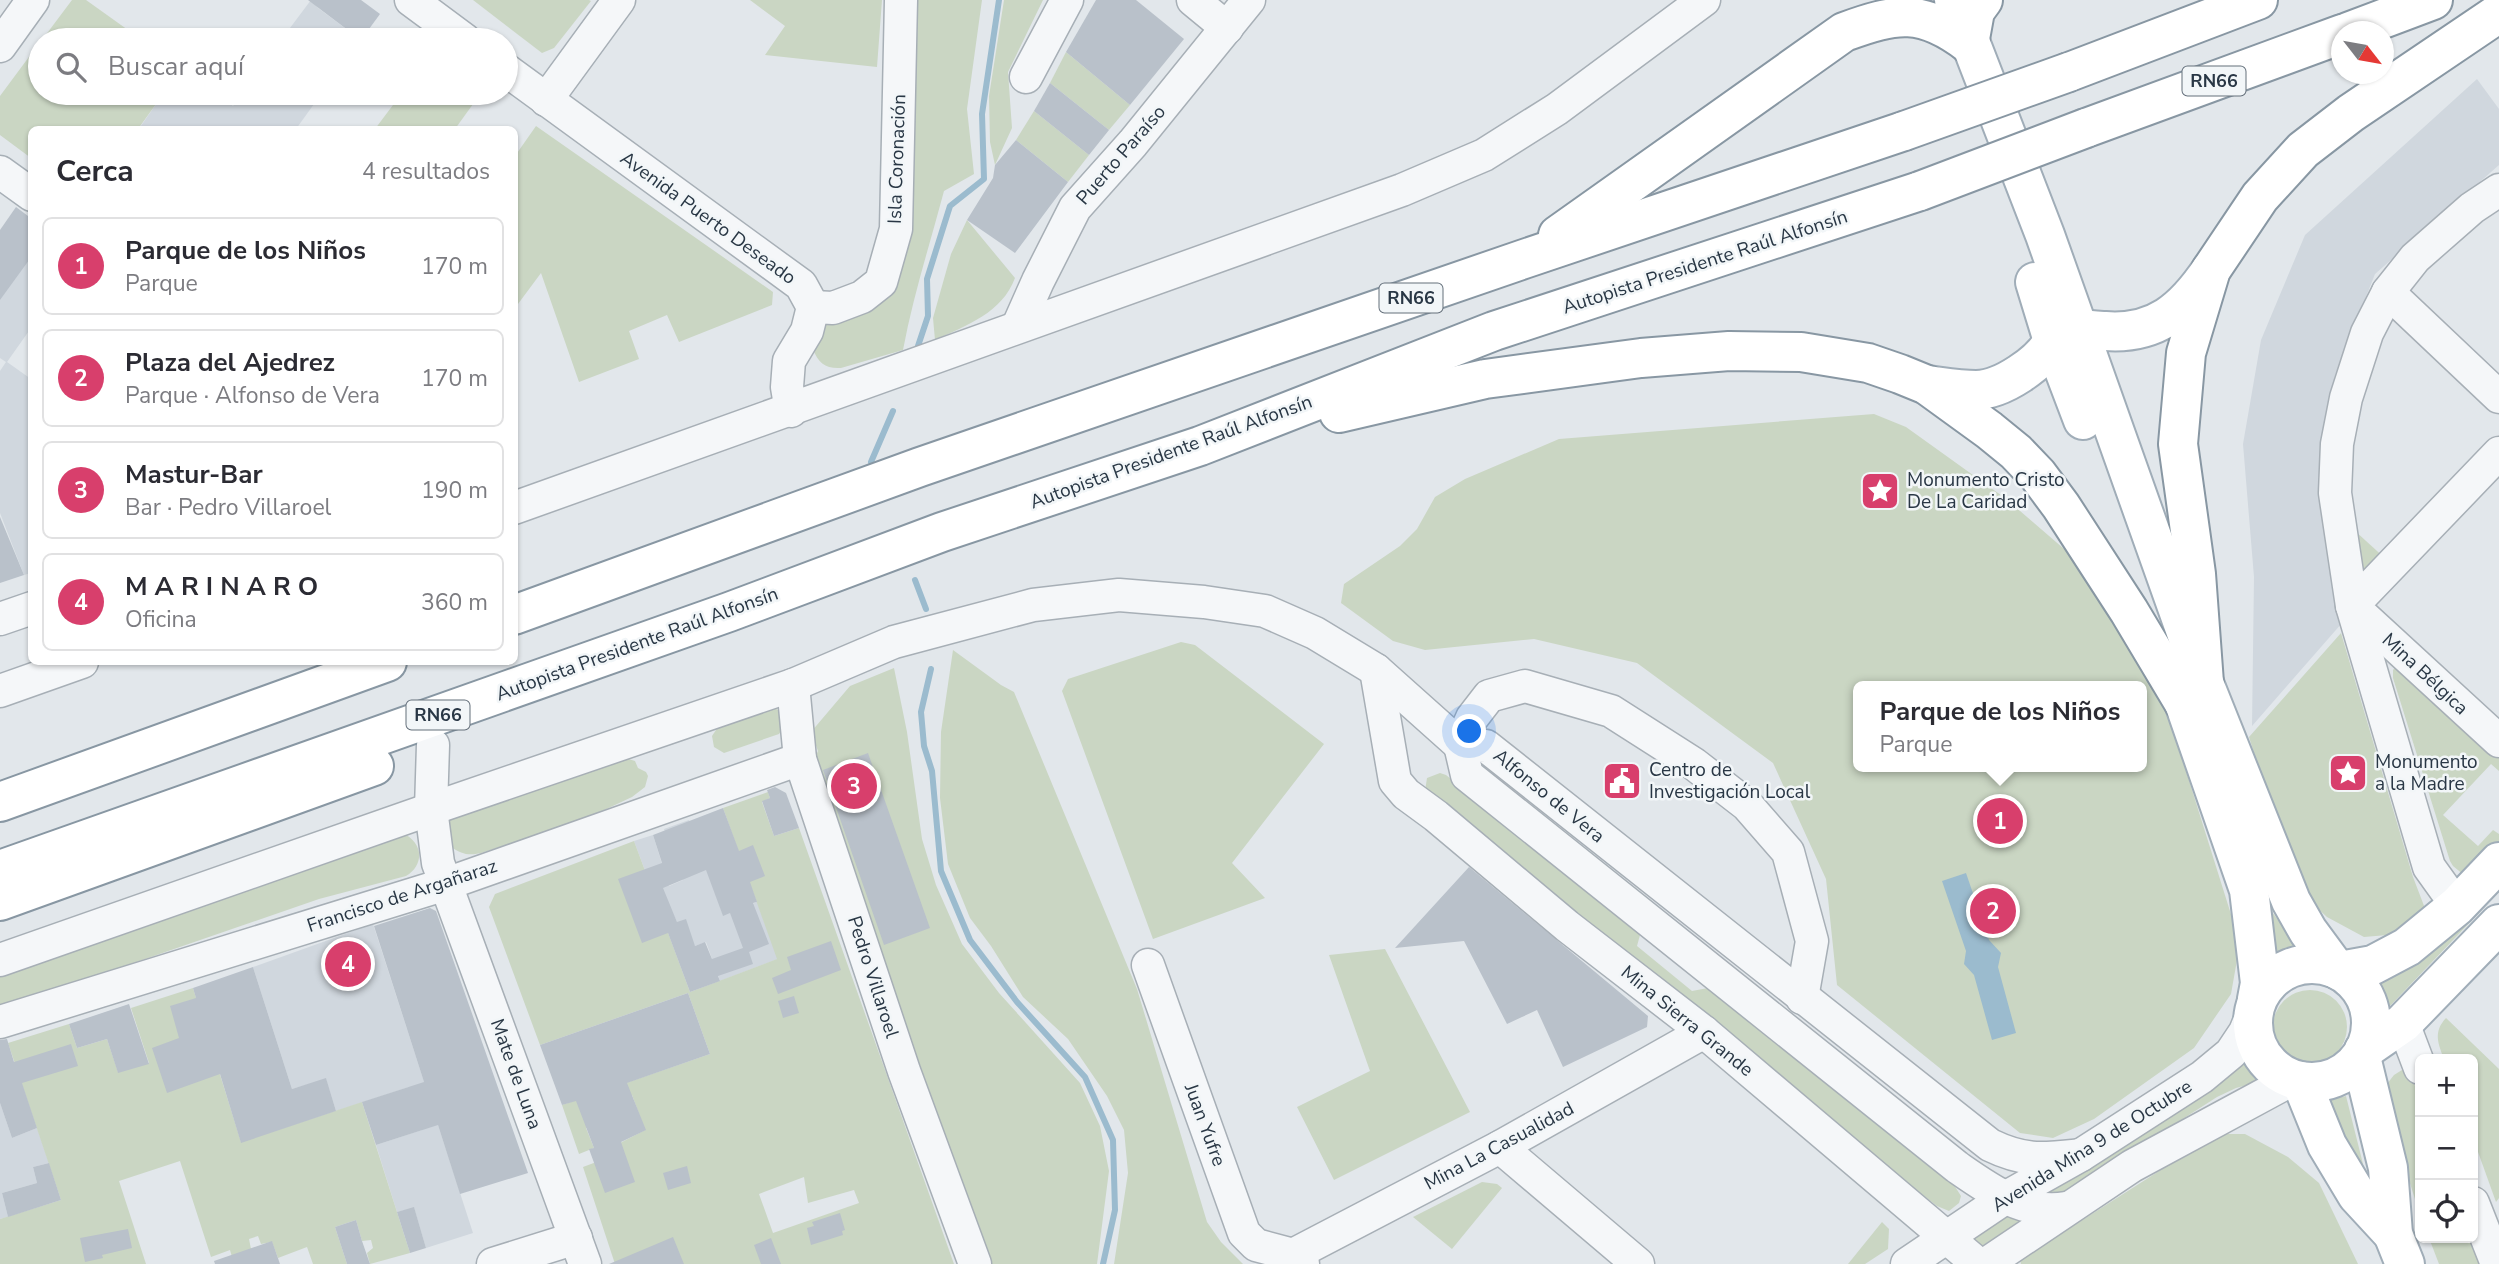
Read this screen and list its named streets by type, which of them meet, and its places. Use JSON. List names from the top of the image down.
{
  "streets": {
    "main road": ["RN66", "Autopista Presidente Raúl Alfonsín"],
    "street": [
      "Puerto Paraíso",
      "Isla Coronación",
      "Avenida Puerto Deseado",
      "Mina Bélgica",
      "Alfonso de Vera",
      "Francisco de Argañaraz",
      "Pedro Villaroel",
      "Mina Sierra Grande",
      "Mate de Luna",
      "Juan Yufre",
      "Mina La Casualidad",
      "Avenida Mina 9 de Octubre"
    ]
  },
  "crossings": [
    ["Isla Coronación", "Avenida Puerto Deseado"],
    ["Alfonso de Vera", "Avenida Mina 9 de Octubre"],
    ["Francisco de Argañaraz", "Pedro Villaroel"],
    ["Francisco de Argañaraz", "Mate de Luna"],
    ["Mina Sierra Grande", "Mina La Casualidad"],
    ["Mina Sierra Grande", "Avenida Mina 9 de Octubre"],
    ["Juan Yufre", "Mina La Casualidad"]
  ],
  "places": {
    "place": ["Monumento Cristo De La Caridad", "Monumento a la Madre"],
    "public building": ["Centro de Investigación Local"]
  },
  "north": "bottom right",
  "page": {
    "search": "Buscar aquí",
    "heading": ["Cerca", "4 resultados"],
    "list": [
      {
        "mark": "1",
        "name": "Parque de los Niños",
        "note": "Parque",
        "value": "170 m"
      },
      {
        "mark": "2",
        "name": "Plaza del Ajedrez",
        "note": "Parque · Alfonso de Vera",
        "value": "170 m"
      },
      {
        "mark": "3",
        "name": "Mastur-Bar",
        "note": "Bar · Pedro Villaroel",
        "value": "190 m"
      },
      {
        "mark": "4",
        "name": "M A R I N A R O",
        "note": "Oficina",
        "value": "360 m"
      }
    ],
    "popup": ["Parque de los Niños", "Parque"],
    "pins": [
      "3",
      "1",
      "2",
      "4"
    ],
    "map_buttons": ["+", "−"]
  }
}
